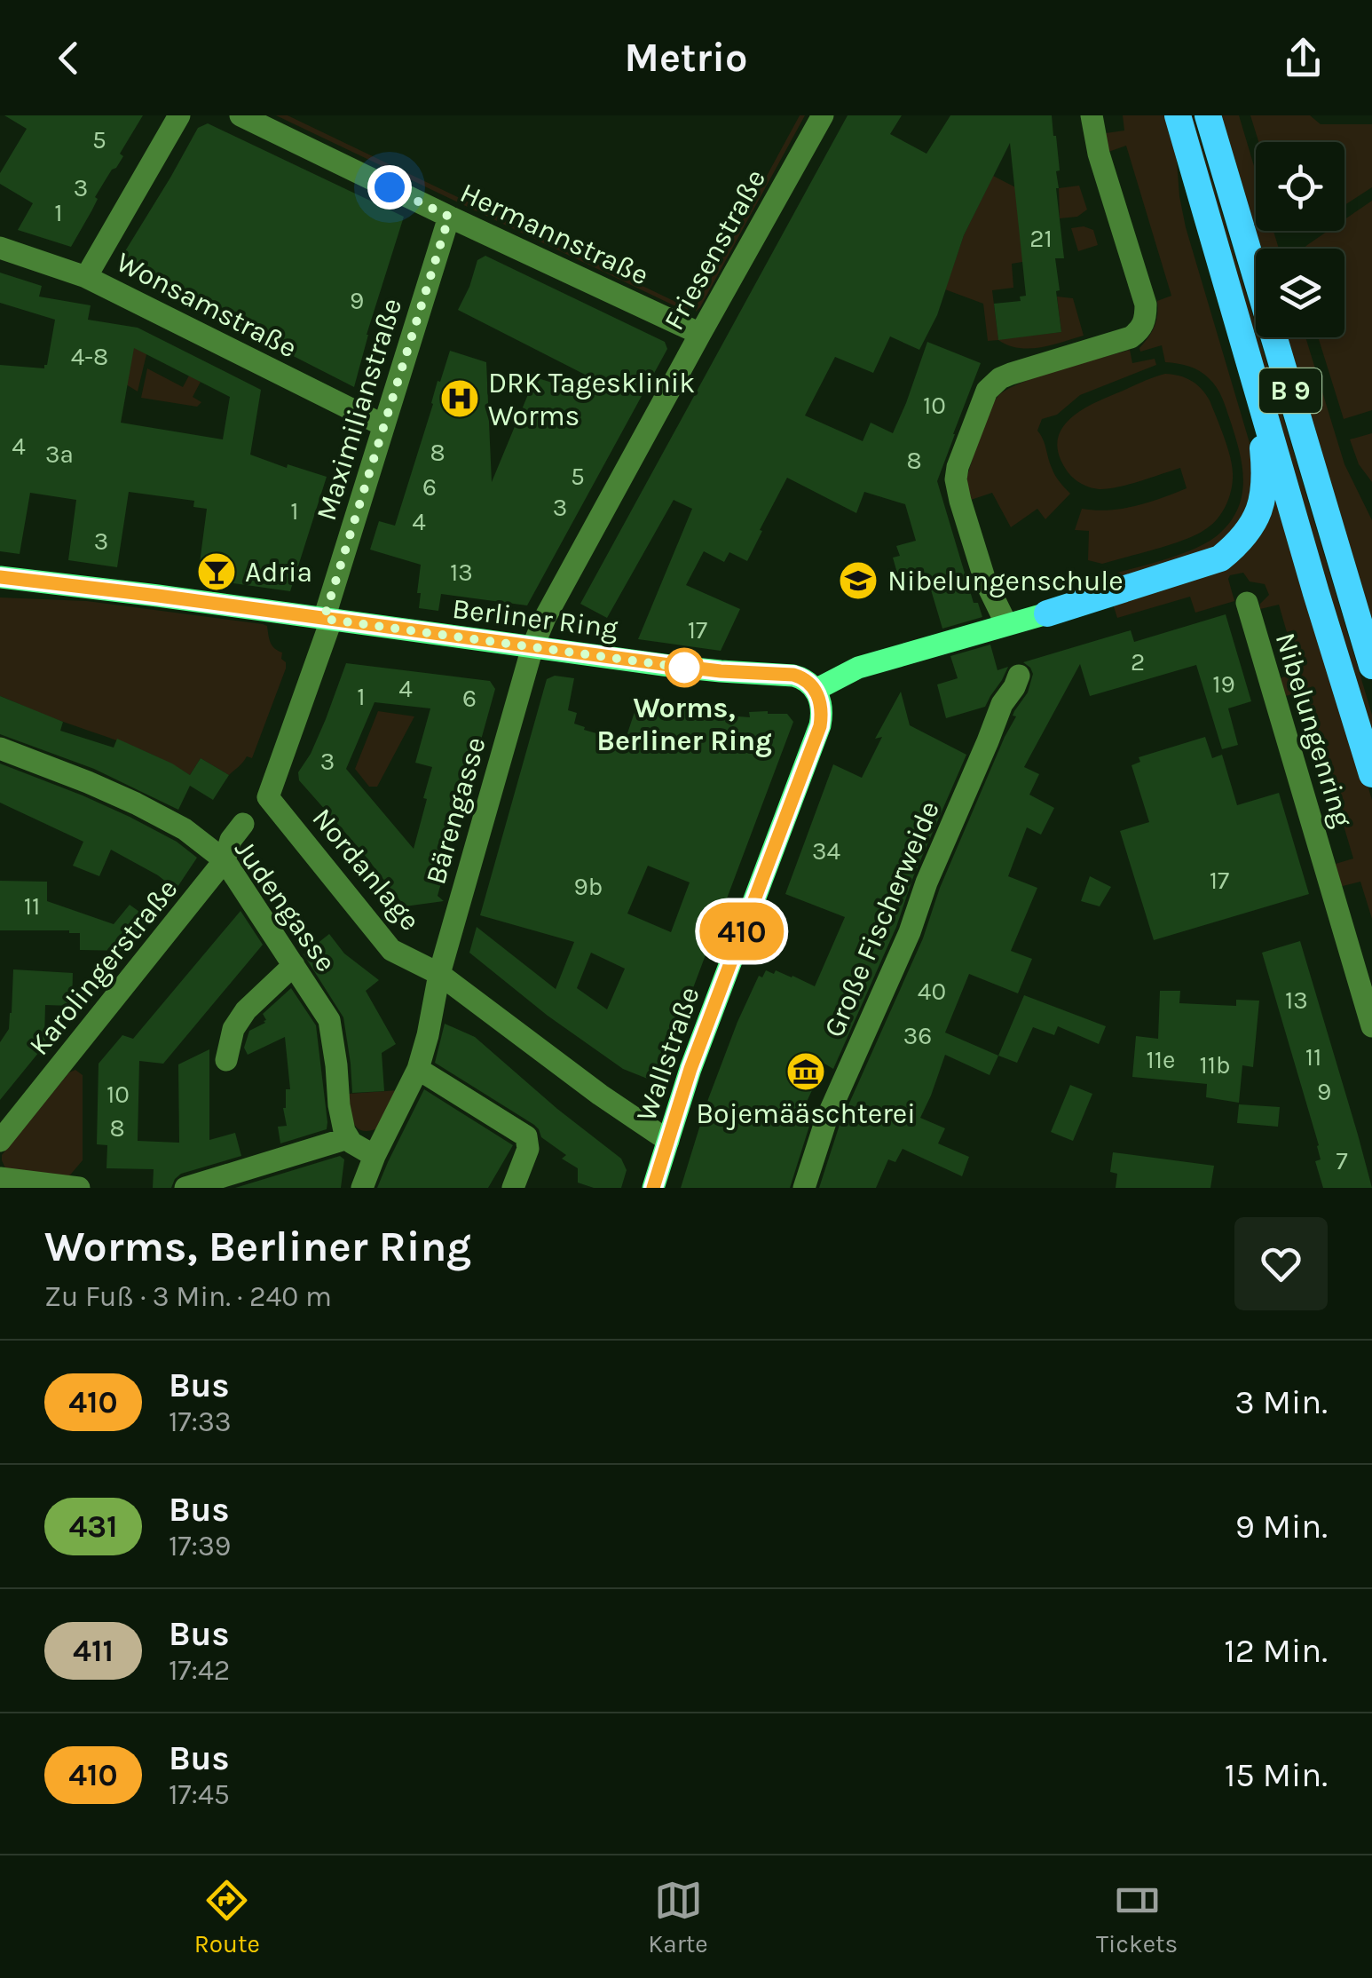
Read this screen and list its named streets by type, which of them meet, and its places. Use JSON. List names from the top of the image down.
{
  "streets": {
    "highway": ["B 9"],
    "main road": ["Berliner Ring", "Wallstraße"],
    "street": [
      "Hermannstraße",
      "Friesenstraße",
      "Wonsamstraße",
      "Maximilianstraße",
      "Nibelungenring",
      "Bärengasse",
      "Nordanlage",
      "Judengasse",
      "Große Fischerweide",
      "Karolingerstraße"
    ]
  },
  "crossings": [
    ["Hermannstraße", "Friesenstraße"],
    ["Hermannstraße", "Maximilianstraße"],
    ["Friesenstraße", "Berliner Ring"],
    ["Friesenstraße", "Bärengasse"],
    ["Wonsamstraße", "Maximilianstraße"],
    ["Maximilianstraße", "Berliner Ring"],
    ["Berliner Ring", "Bärengasse"],
    ["Berliner Ring", "Wallstraße"],
    ["Bärengasse", "Nordanlage"],
    ["Nordanlage", "Karolingerstraße"],
    ["Nordanlage", "Wallstraße"],
    ["Judengasse", "Karolingerstraße"]
  ],
  "places": {
    "hospital": ["DRK Tagesklinik Worms"],
    "bar": ["Adria"],
    "school or university": ["Nibelungenschule"],
    "other": ["Worms, Berliner Ring"],
    "museum": ["Bojemääschterei"]
  },
  "lines": ["bus line 410"],
  "house_numbers": [
    "5",
    "3",
    "1",
    "21",
    "9",
    "4-8",
    "10",
    "4",
    "8",
    "3a",
    "8",
    "5",
    "6",
    "3",
    "1",
    "4",
    "3",
    "13",
    "17",
    "2",
    "19",
    "4",
    "1",
    "6",
    "3",
    "34",
    "17",
    "9b",
    "11",
    "40",
    "13",
    "36",
    "11",
    "11e",
    "11b",
    "9",
    "10",
    "8",
    "7"
  ],
  "page": {
    "header": "Metrio",
    "on_map": "410",
    "heading": ["Worms, Berliner Ring", "Zu Fuß · 3 Min. · 240 m"],
    "list": [
      {
        "mark": "410",
        "name": "Bus",
        "note": "17:33",
        "value": "3 Min."
      },
      {
        "mark": "431",
        "name": "Bus",
        "note": "17:39",
        "value": "9 Min."
      },
      {
        "mark": "411",
        "name": "Bus",
        "note": "17:42",
        "value": "12 Min."
      },
      {
        "mark": "410",
        "name": "Bus",
        "note": "17:45",
        "value": "15 Min."
      }
    ],
    "tabs": ["Route", "Karte", "Tickets"]
  }
}
